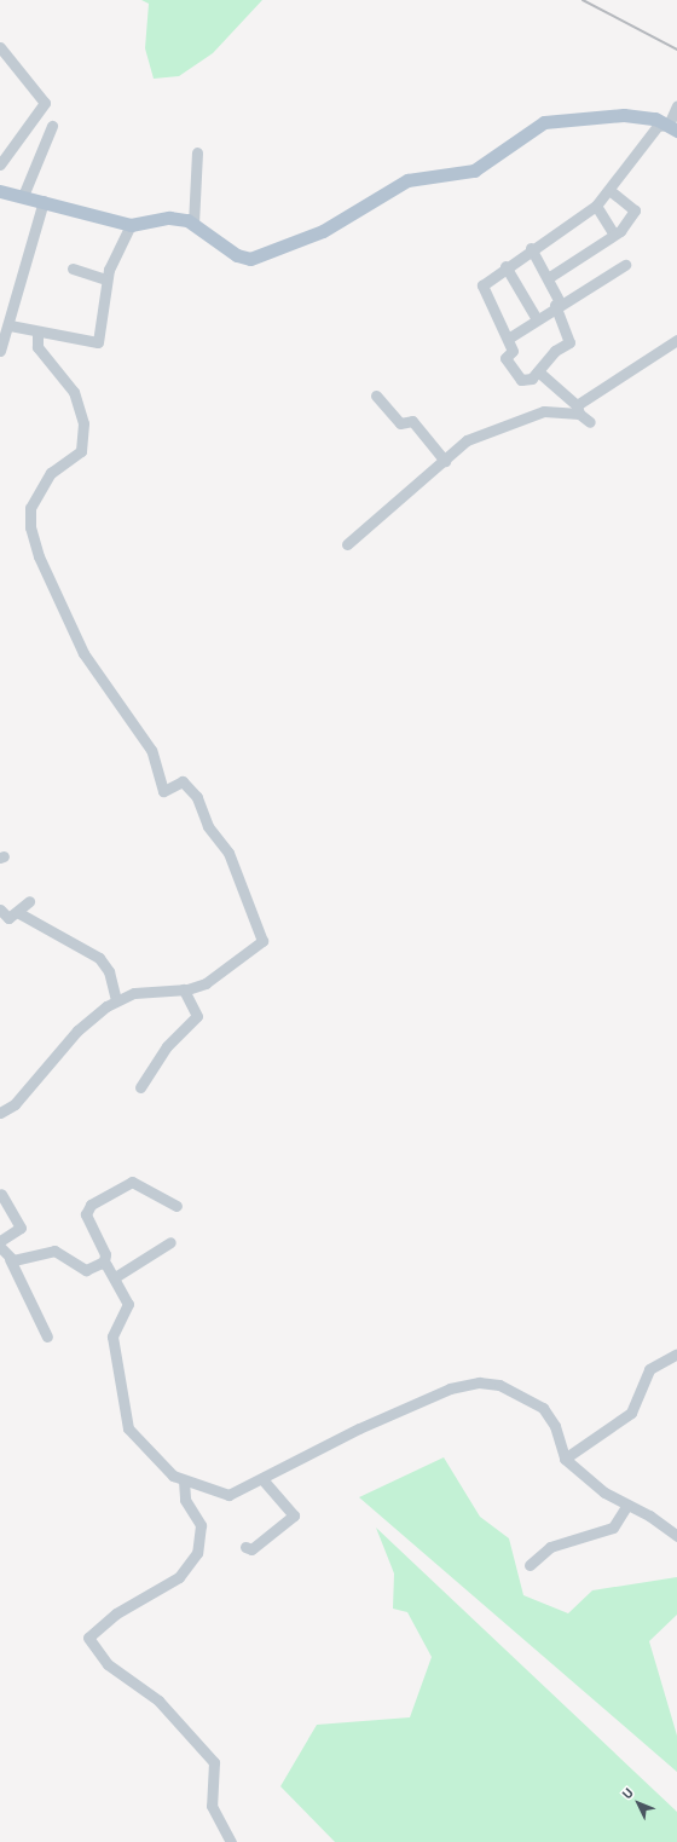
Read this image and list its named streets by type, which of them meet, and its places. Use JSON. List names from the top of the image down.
{
  "north": "top left"
}
